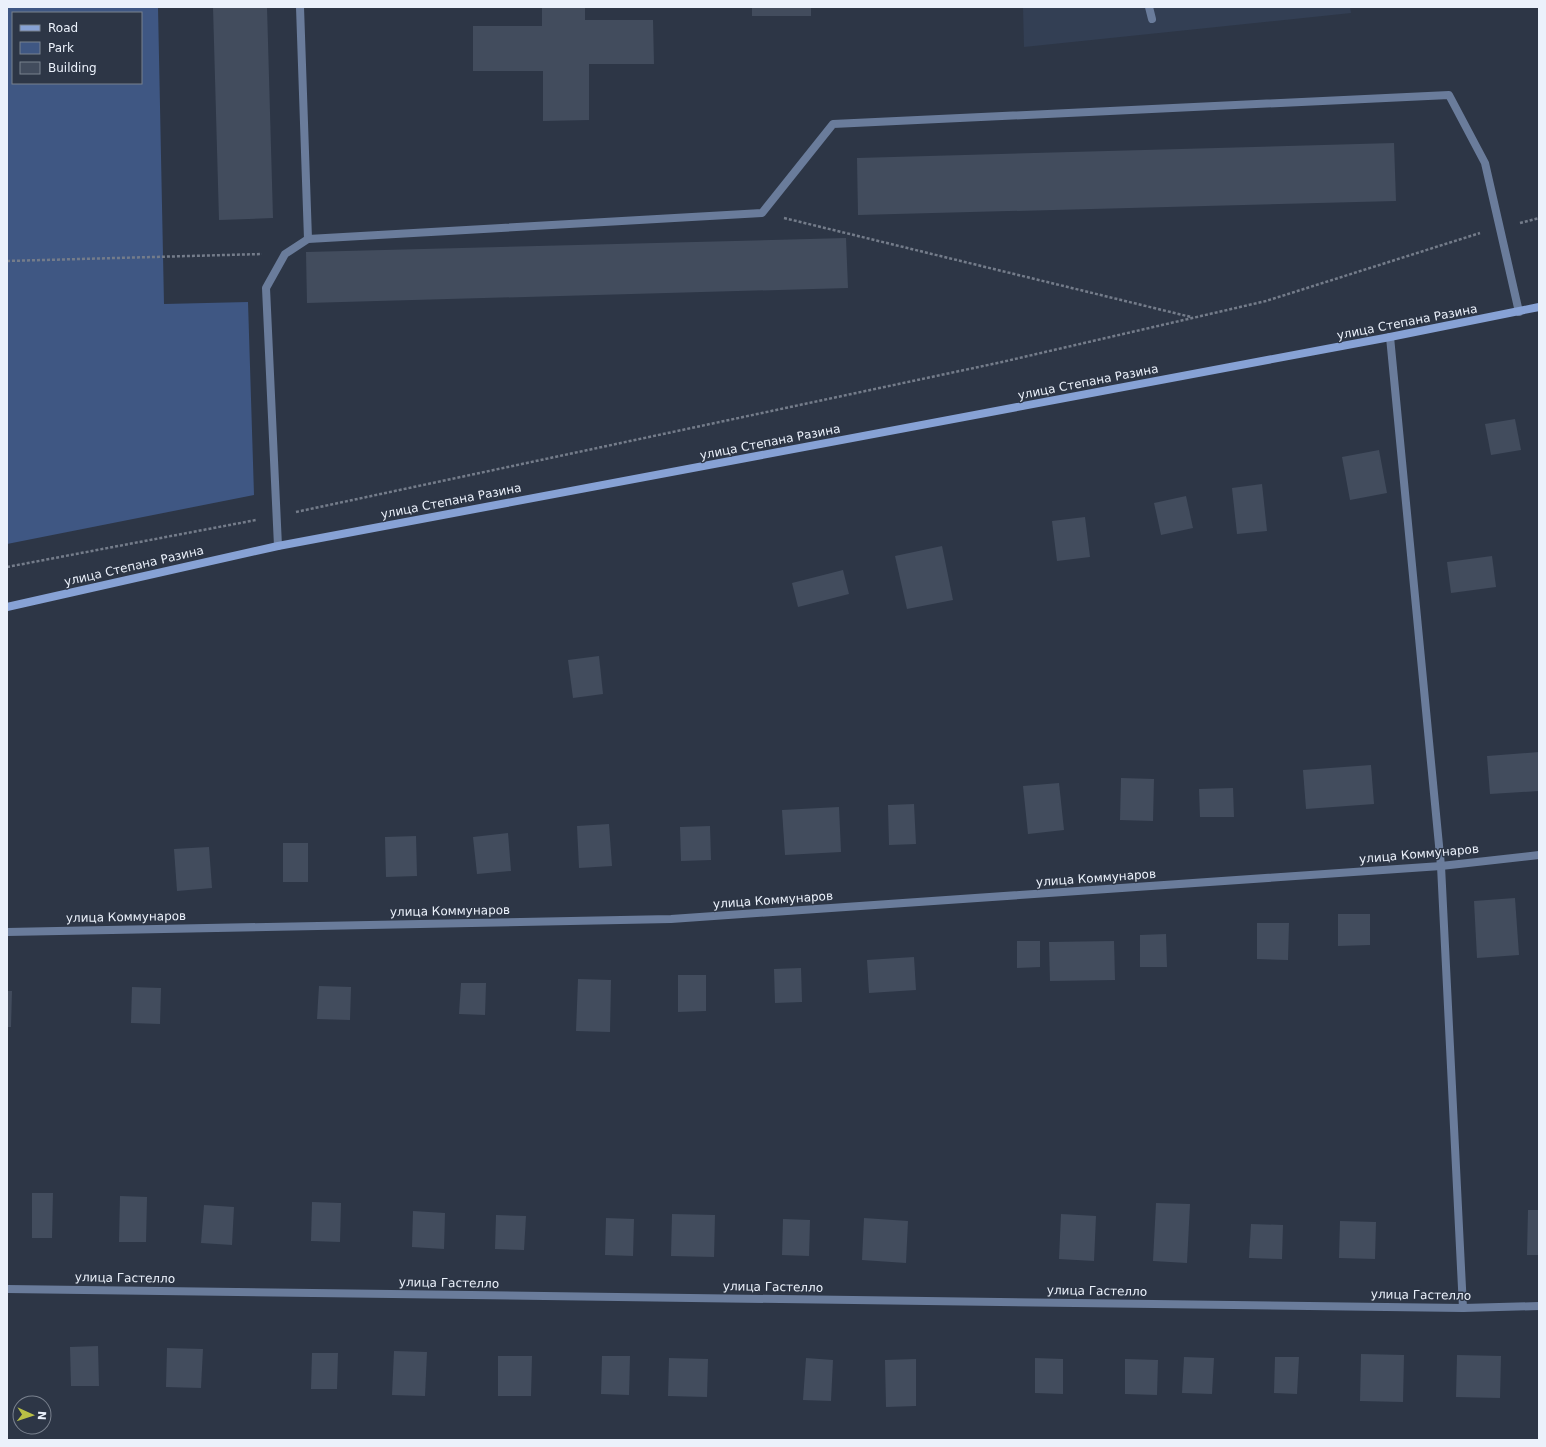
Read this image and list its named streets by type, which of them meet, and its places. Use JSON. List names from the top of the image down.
{
  "streets": {
    "main road": ["улица Степана Разина"],
    "street": ["улица Коммунаров", "улица Гастелло"]
  },
  "legend": ["Road", "Park", "Building"],
  "north": "right"
}
